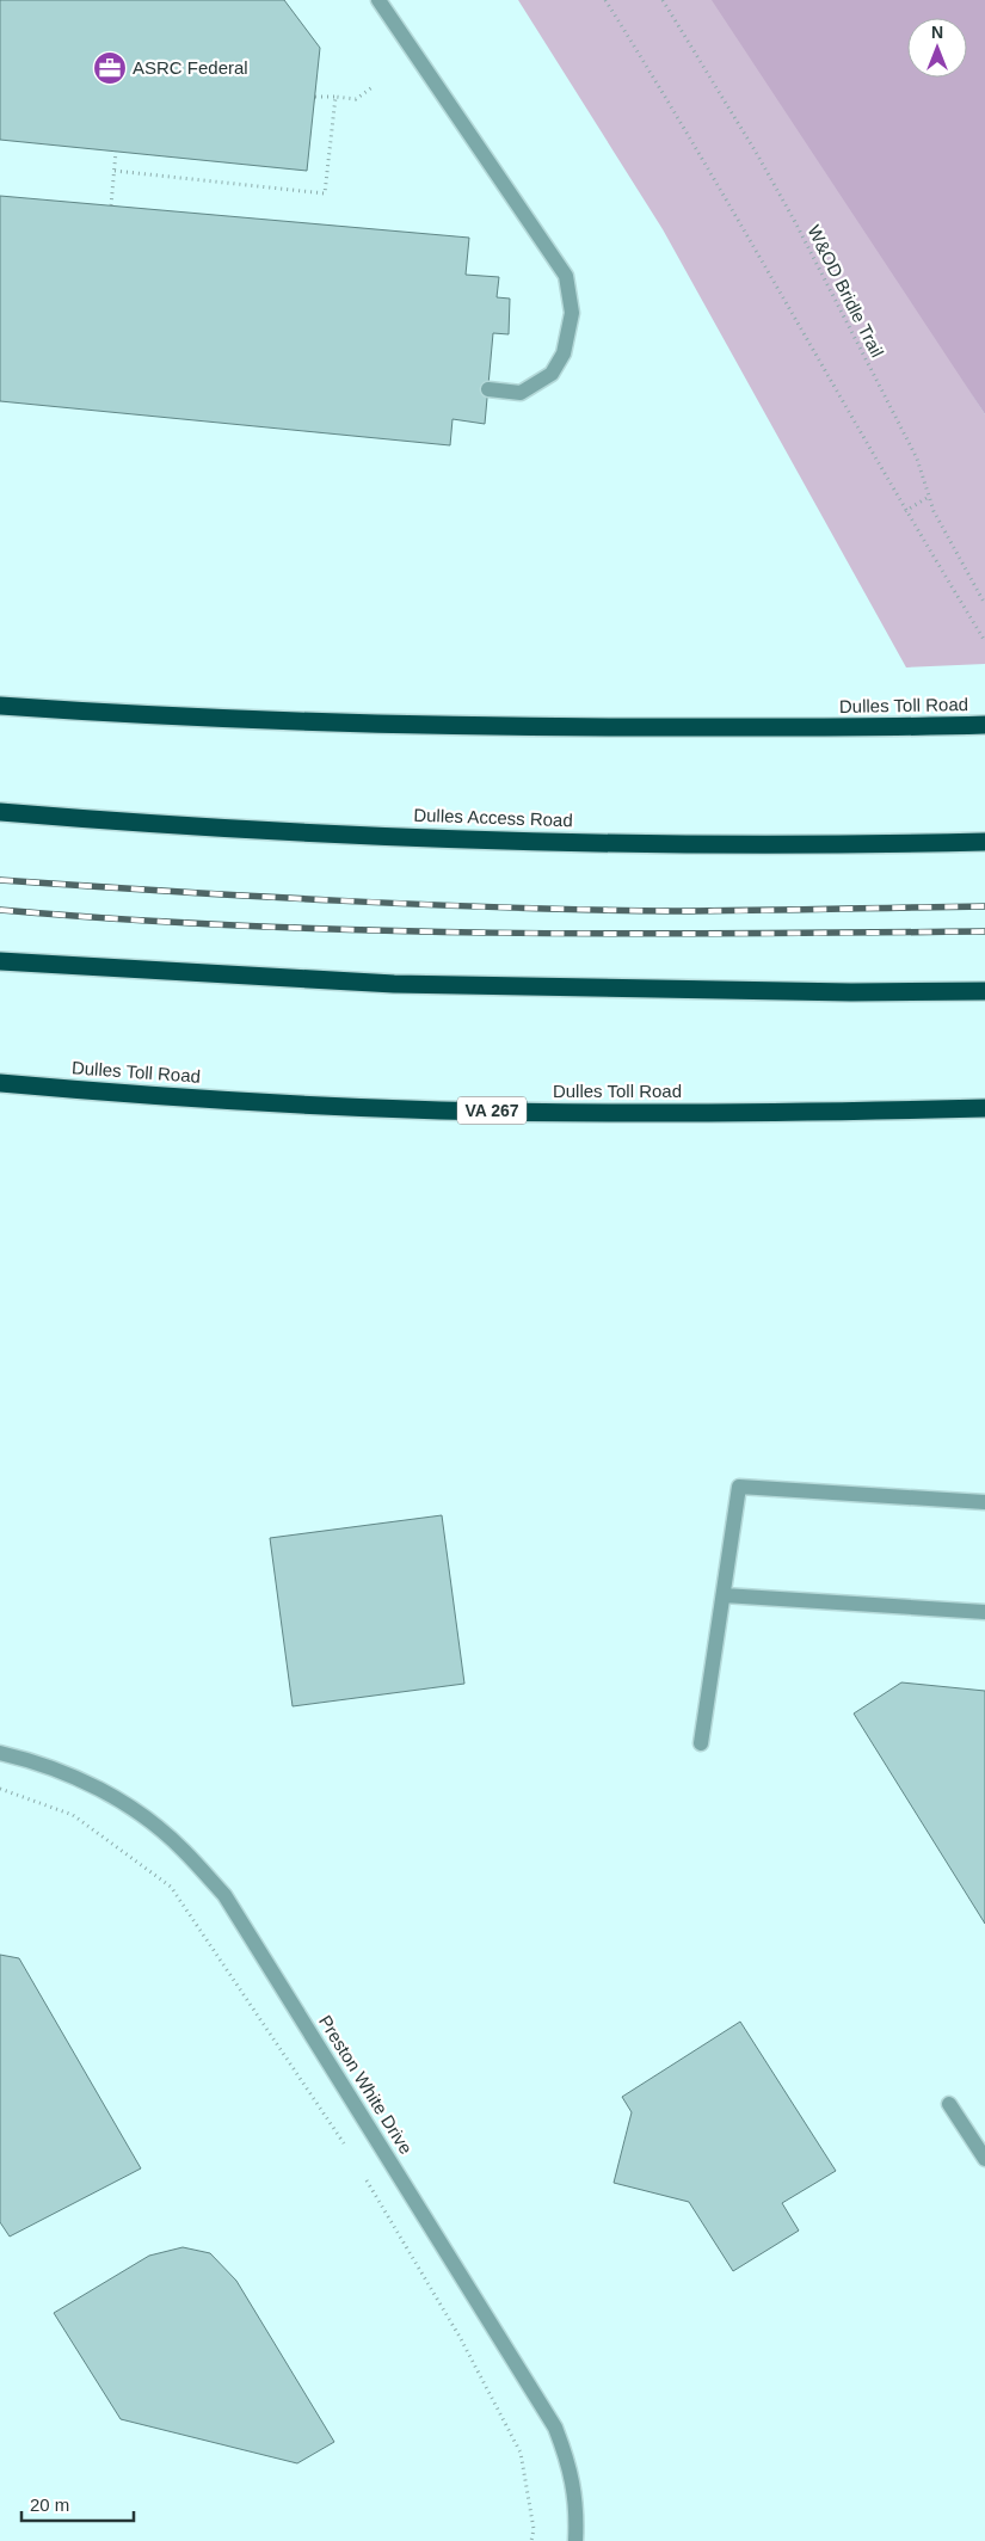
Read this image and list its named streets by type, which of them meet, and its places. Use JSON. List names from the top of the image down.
{
  "streets": {
    "highway": ["Dulles Toll Road", "Dulles Access Road", "VA 267"],
    "street": ["Preston White Drive"],
    "path": ["W&OD Bridle Trail"]
  },
  "places": {
    "office": ["ASRC Federal"]
  },
  "scale_bar": "20 m",
  "north": "top"
}
